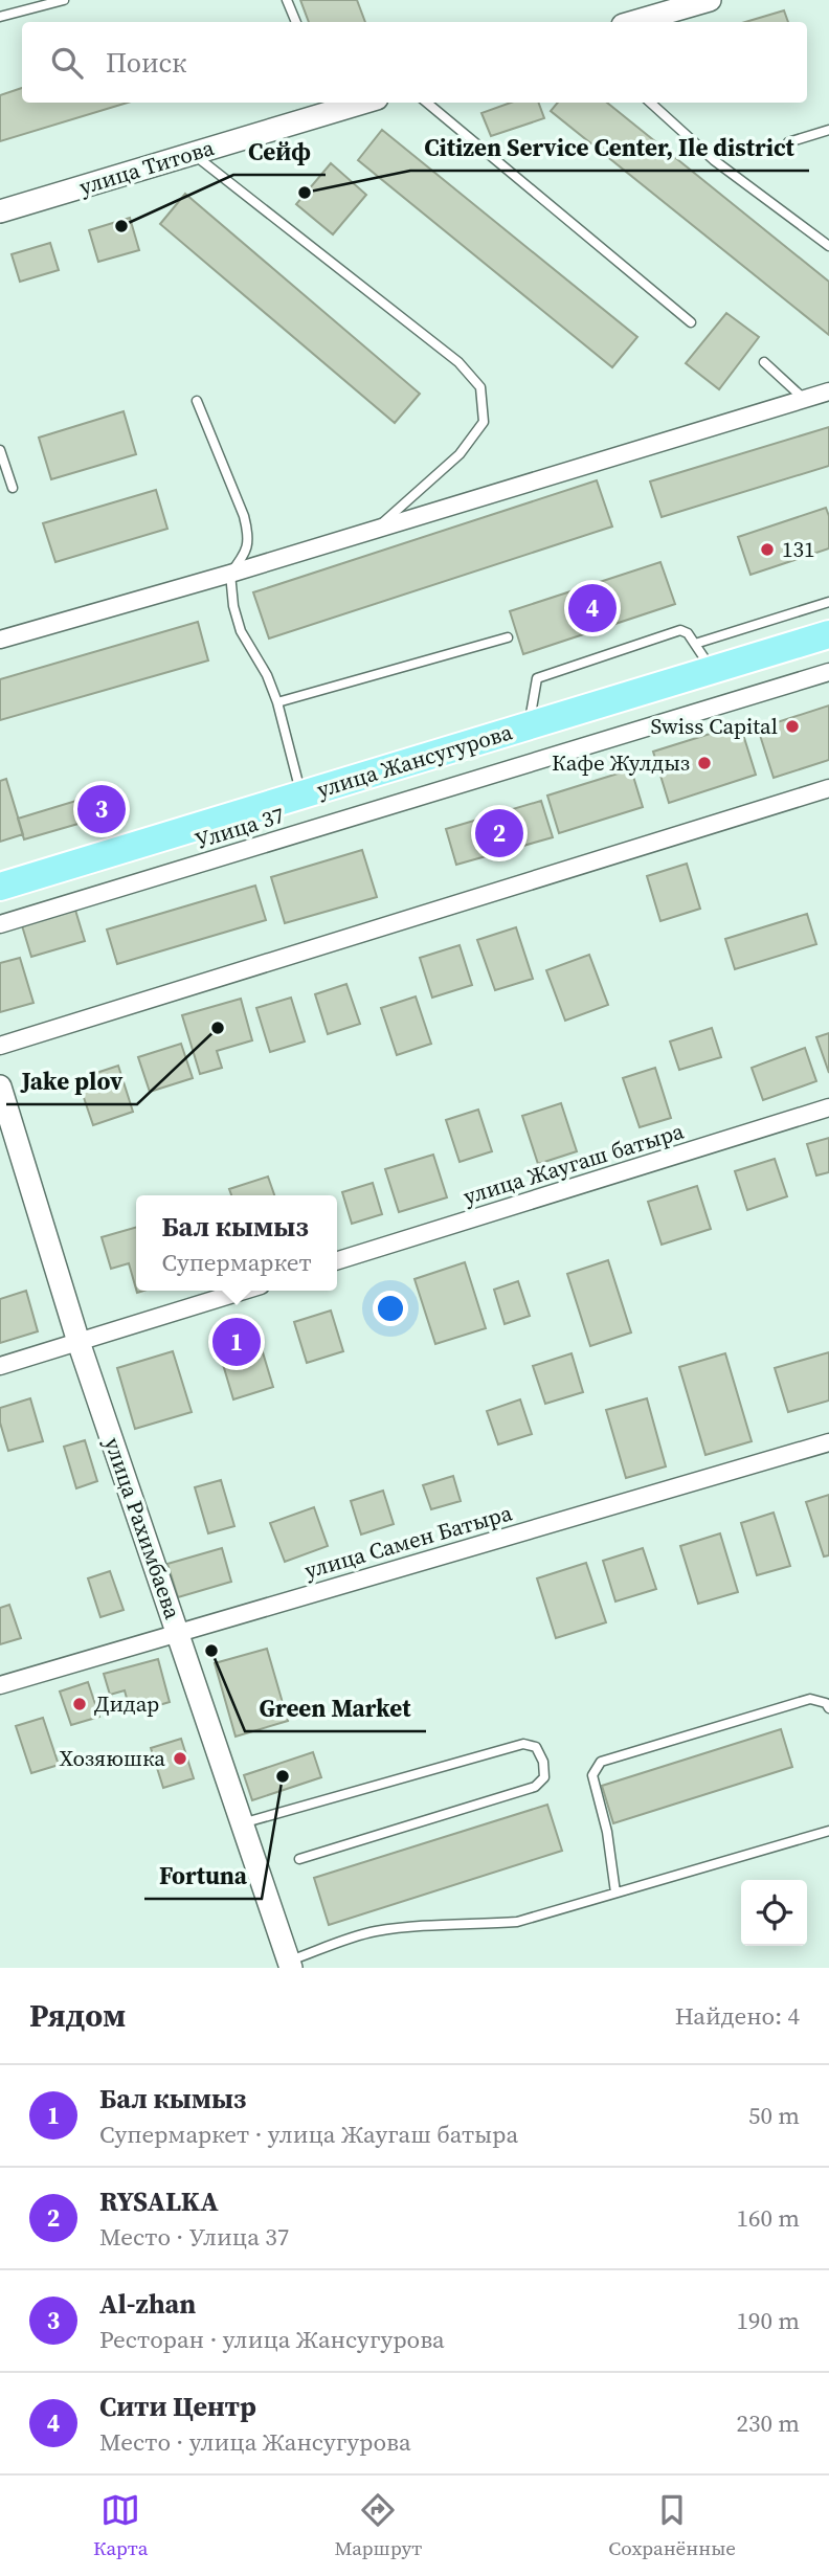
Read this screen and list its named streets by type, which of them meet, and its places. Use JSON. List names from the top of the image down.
{
  "streets": {
    "main road": ["улица Жансугурова"],
    "street": [
      "улица Титова",
      "Улица 37",
      "улица Жаугаш батыра",
      "улица Рахимбаева",
      "улица Самен Батыра"
    ]
  },
  "crossings": [
    ["улица Рахимбаева", "улица Самен Батыра"]
  ],
  "places": [
    "Citizen Service Center, Ile district",
    "Сейф",
    "131",
    "Swiss Capital",
    "Кафе Жулдыз",
    "Jake plov",
    "Green Market",
    "Дидар",
    "Хозяюшка",
    "Fortuna"
  ],
  "page": {
    "search": "Поиск",
    "pins": [
      "4",
      "3",
      "2",
      "1"
    ],
    "popup": ["Бал кымыз", "Супермаркет"],
    "heading": ["Рядом", "Найдено: 4"],
    "list": [
      {
        "mark": "1",
        "name": "Бал кымыз",
        "note": "Супермаркет · улица Жаугаш батыра",
        "value": "50 m"
      },
      {
        "mark": "2",
        "name": "RYSALKA",
        "note": "Место · Улица 37",
        "value": "160 m"
      },
      {
        "mark": "3",
        "name": "Al-zhan",
        "note": "Ресторан · улица Жансугурова",
        "value": "190 m"
      },
      {
        "mark": "4",
        "name": "Сити Центр",
        "note": "Место · улица Жансугурова",
        "value": "230 m"
      }
    ],
    "nav": ["Карта", "Маршрут", "Сохранённые"]
  }
}
